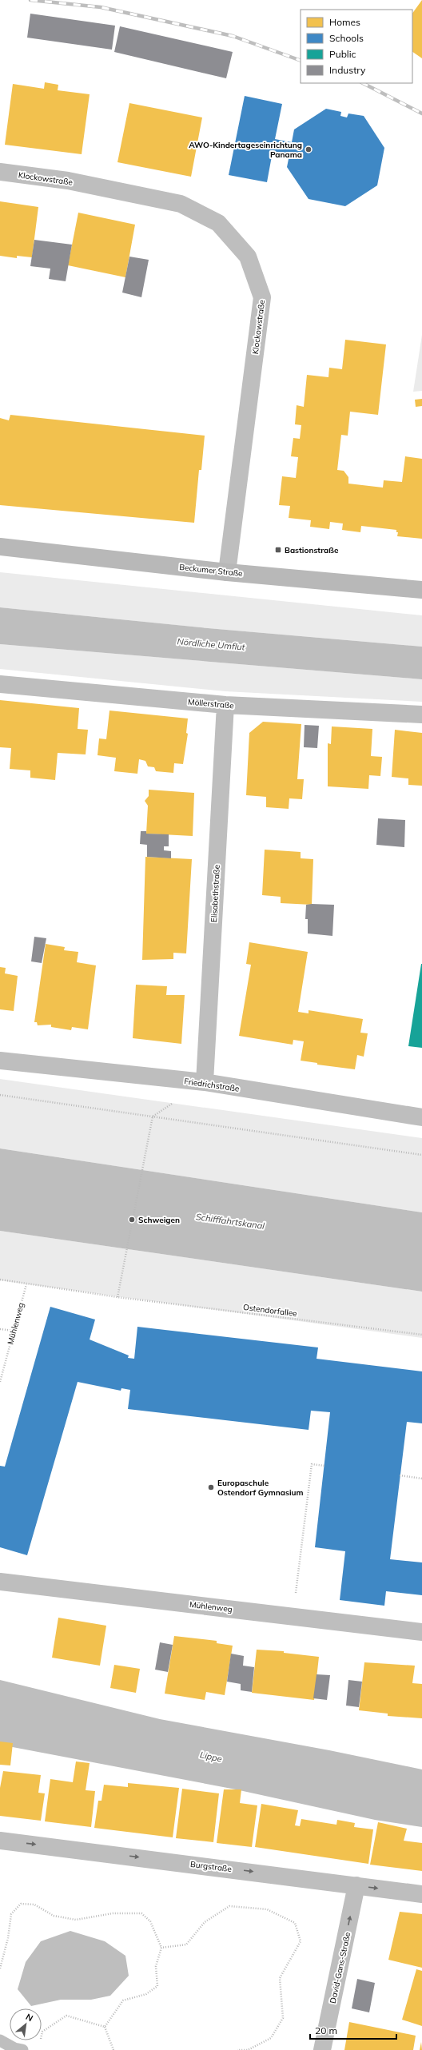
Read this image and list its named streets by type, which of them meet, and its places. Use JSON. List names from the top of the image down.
{
  "streets": {
    "main road": ["Beckumer Straße"],
    "street": [
      "Klockowstraße",
      "Möllerstraße",
      "Elisabethstraße",
      "Friedrichstraße",
      "Mühlenweg",
      "Burgstraße",
      "David-Gans-Straße"
    ],
    "path": ["Ostendorfallee"]
  },
  "crossings": [
    ["Klockowstraße", "Beckumer Straße"],
    ["Möllerstraße", "Elisabethstraße"],
    ["Elisabethstraße", "Friedrichstraße"],
    ["Ostendorfallee", "Mühlenweg"],
    ["Burgstraße", "David-Gans-Straße"]
  ],
  "one_way": ["Burgstraße", "David-Gans-Straße"],
  "water": ["Nördliche Umflut", "Schifffahrtskanal", "Lippe"],
  "places": {
    "other": ["AWO-Kindertageseinrichtung Panama", "Schweigen", "Europaschule Ostendorf Gymnasium"],
    "transit": ["Bastionstraße"]
  },
  "legend": [
    "Homes",
    "Schools",
    "Public",
    "Industry"
  ],
  "scale_bar": "20 m",
  "north": "top right"
}
